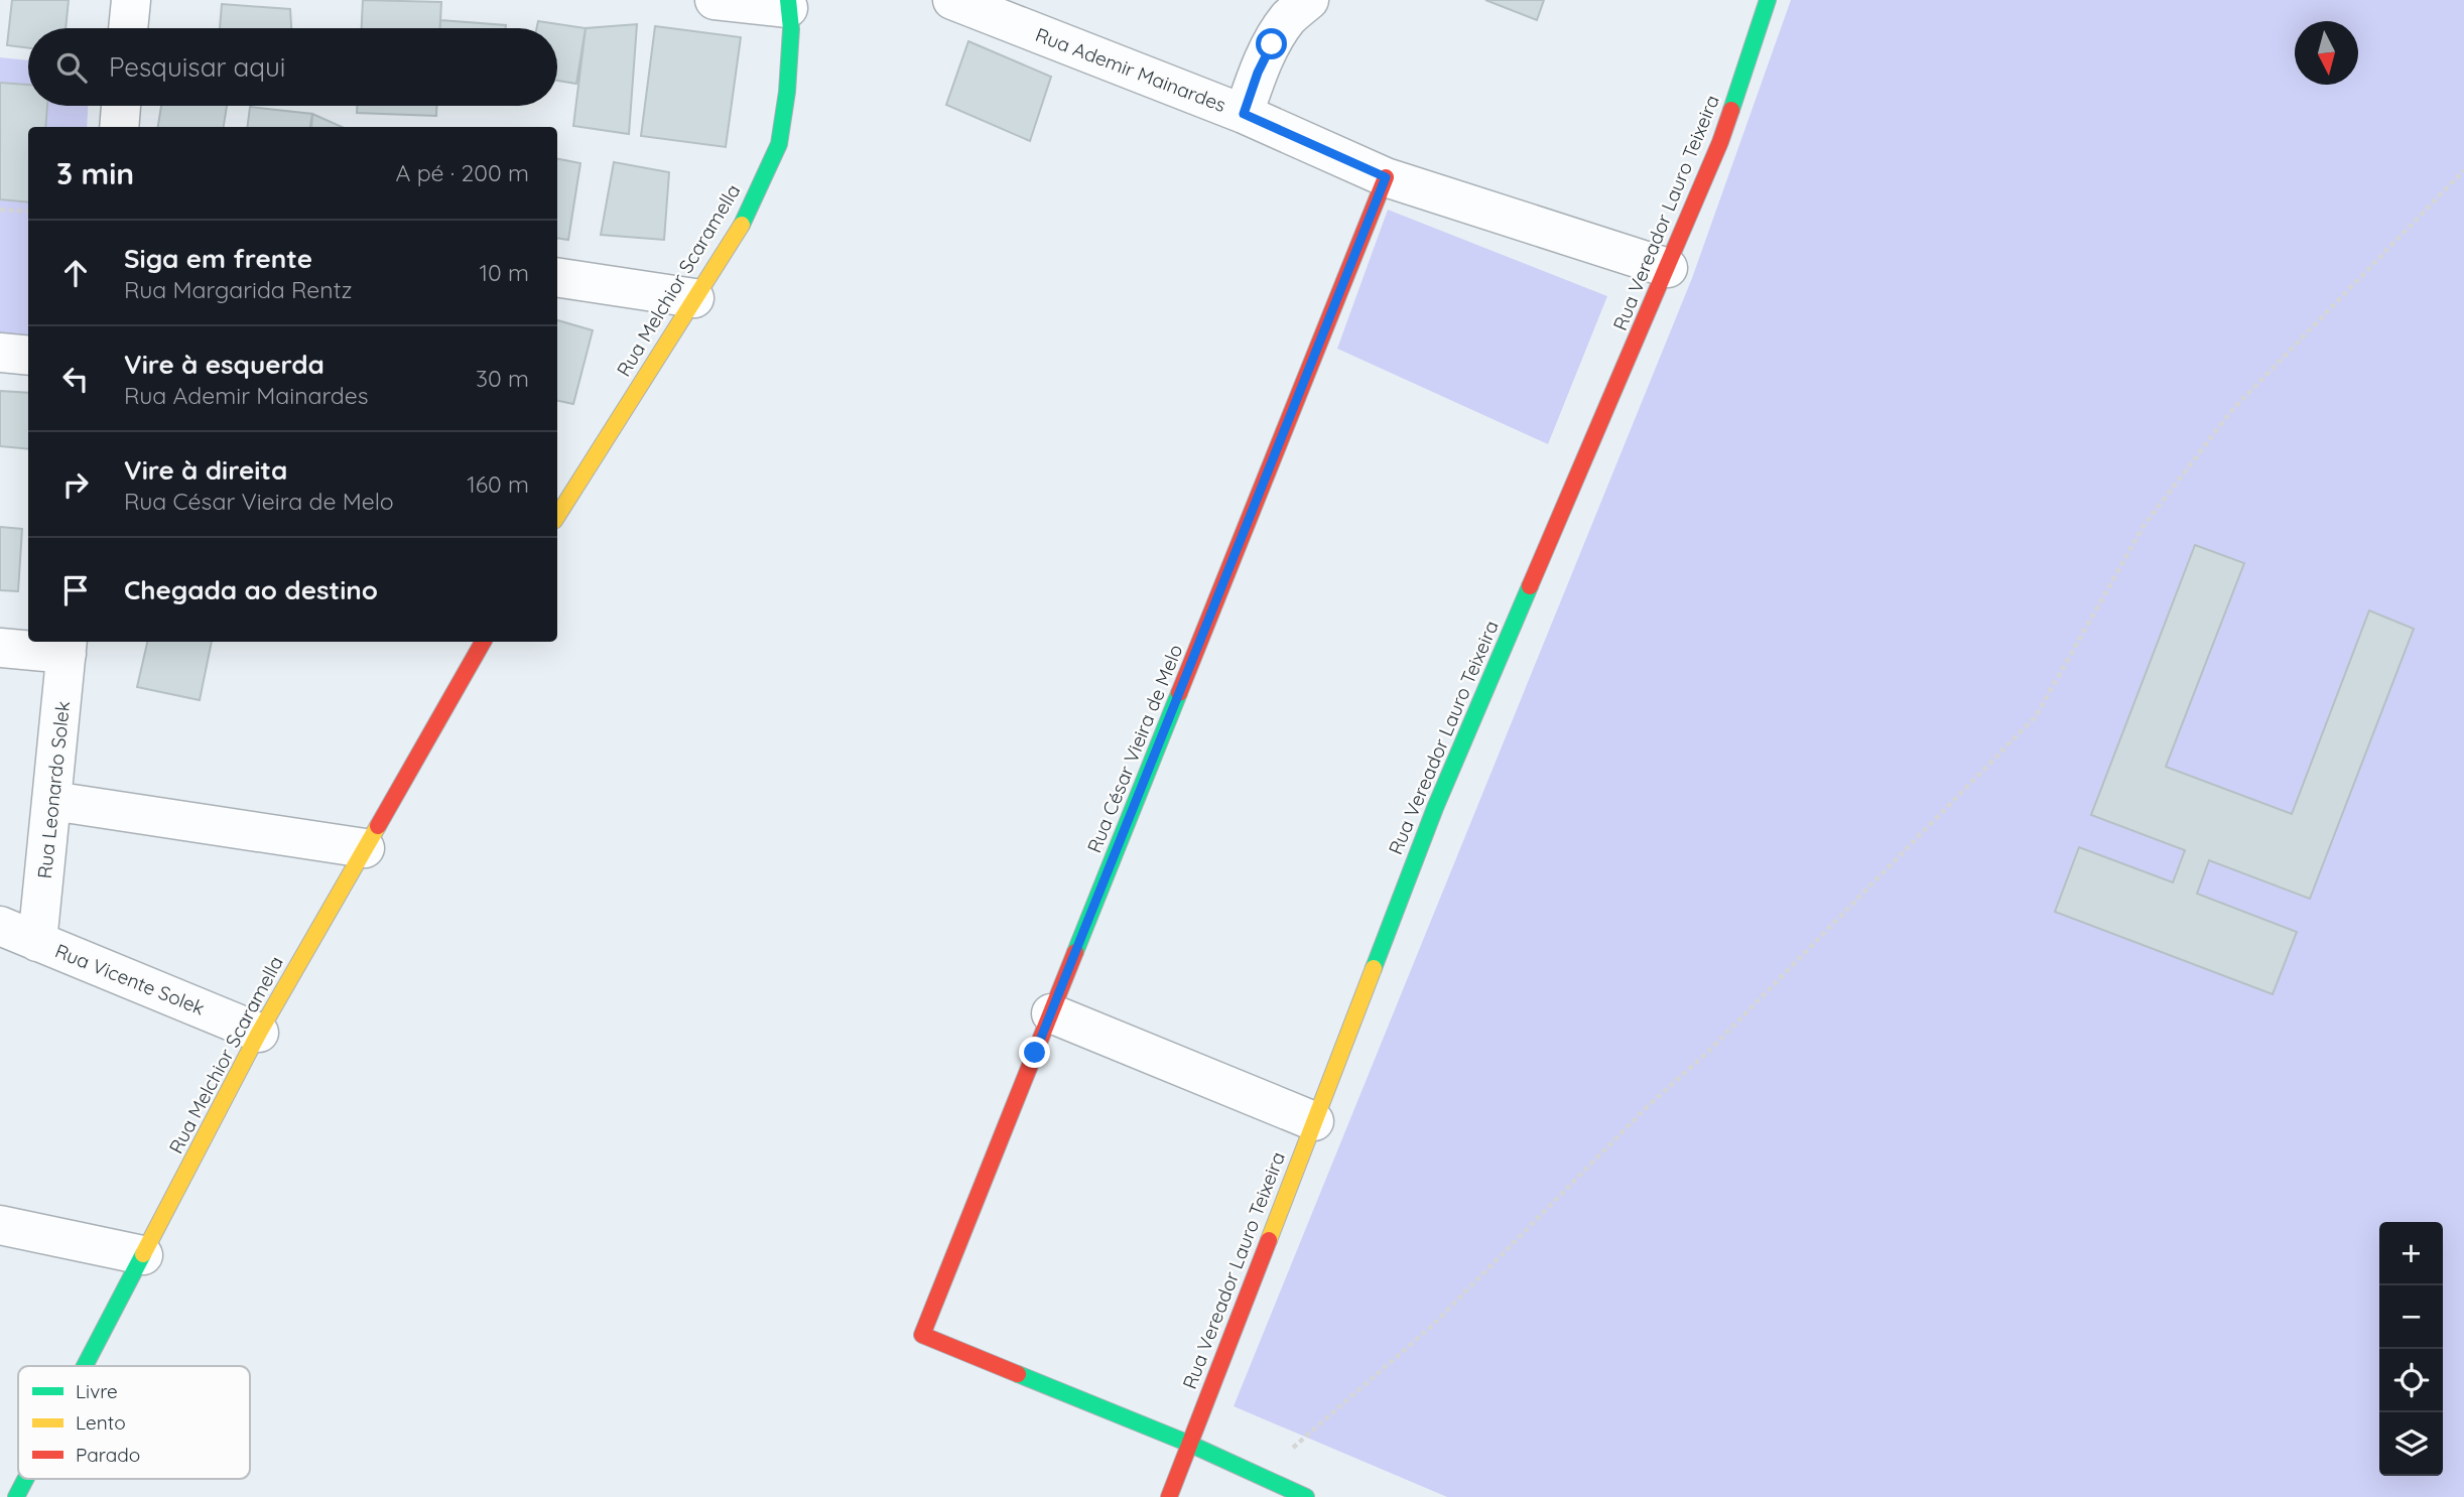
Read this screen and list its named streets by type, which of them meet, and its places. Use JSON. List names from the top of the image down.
{
  "streets": {
    "street": [
      "Rua Ademir Mainardes",
      "Rua Vereador Lauro Teixeira",
      "Rua Melchior Scaramella",
      "Rua César Vieira de Melo",
      "Rua Leonardo Solek",
      "Rua Vicente Solek"
    ]
  },
  "crossings": [
    ["Rua Ademir Mainardes", "Rua Vereador Lauro Teixeira"],
    ["Rua Ademir Mainardes", "Rua César Vieira de Melo"],
    ["Rua Vereador Lauro Teixeira", "Rua César Vieira de Melo"],
    ["Rua Melchior Scaramella", "Rua Vicente Solek"],
    ["Rua Leonardo Solek", "Rua Vicente Solek"]
  ],
  "legend": ["Livre", "Lento", "Parado"],
  "north": "bottom",
  "page": {
    "search": "Pesquisar aqui",
    "heading": ["3 min", "A pé · 200 m"],
    "list": [
      ["Siga em frente", "Rua Margarida Rentz", "10 m"],
      ["Vire à esquerda", "Rua Ademir Mainardes", "30 m"],
      ["Vire à direita", "Rua César Vieira de Melo", "160 m"],
      "Chegada ao destino"
    ],
    "map_buttons": ["+", "−"]
  }
}
